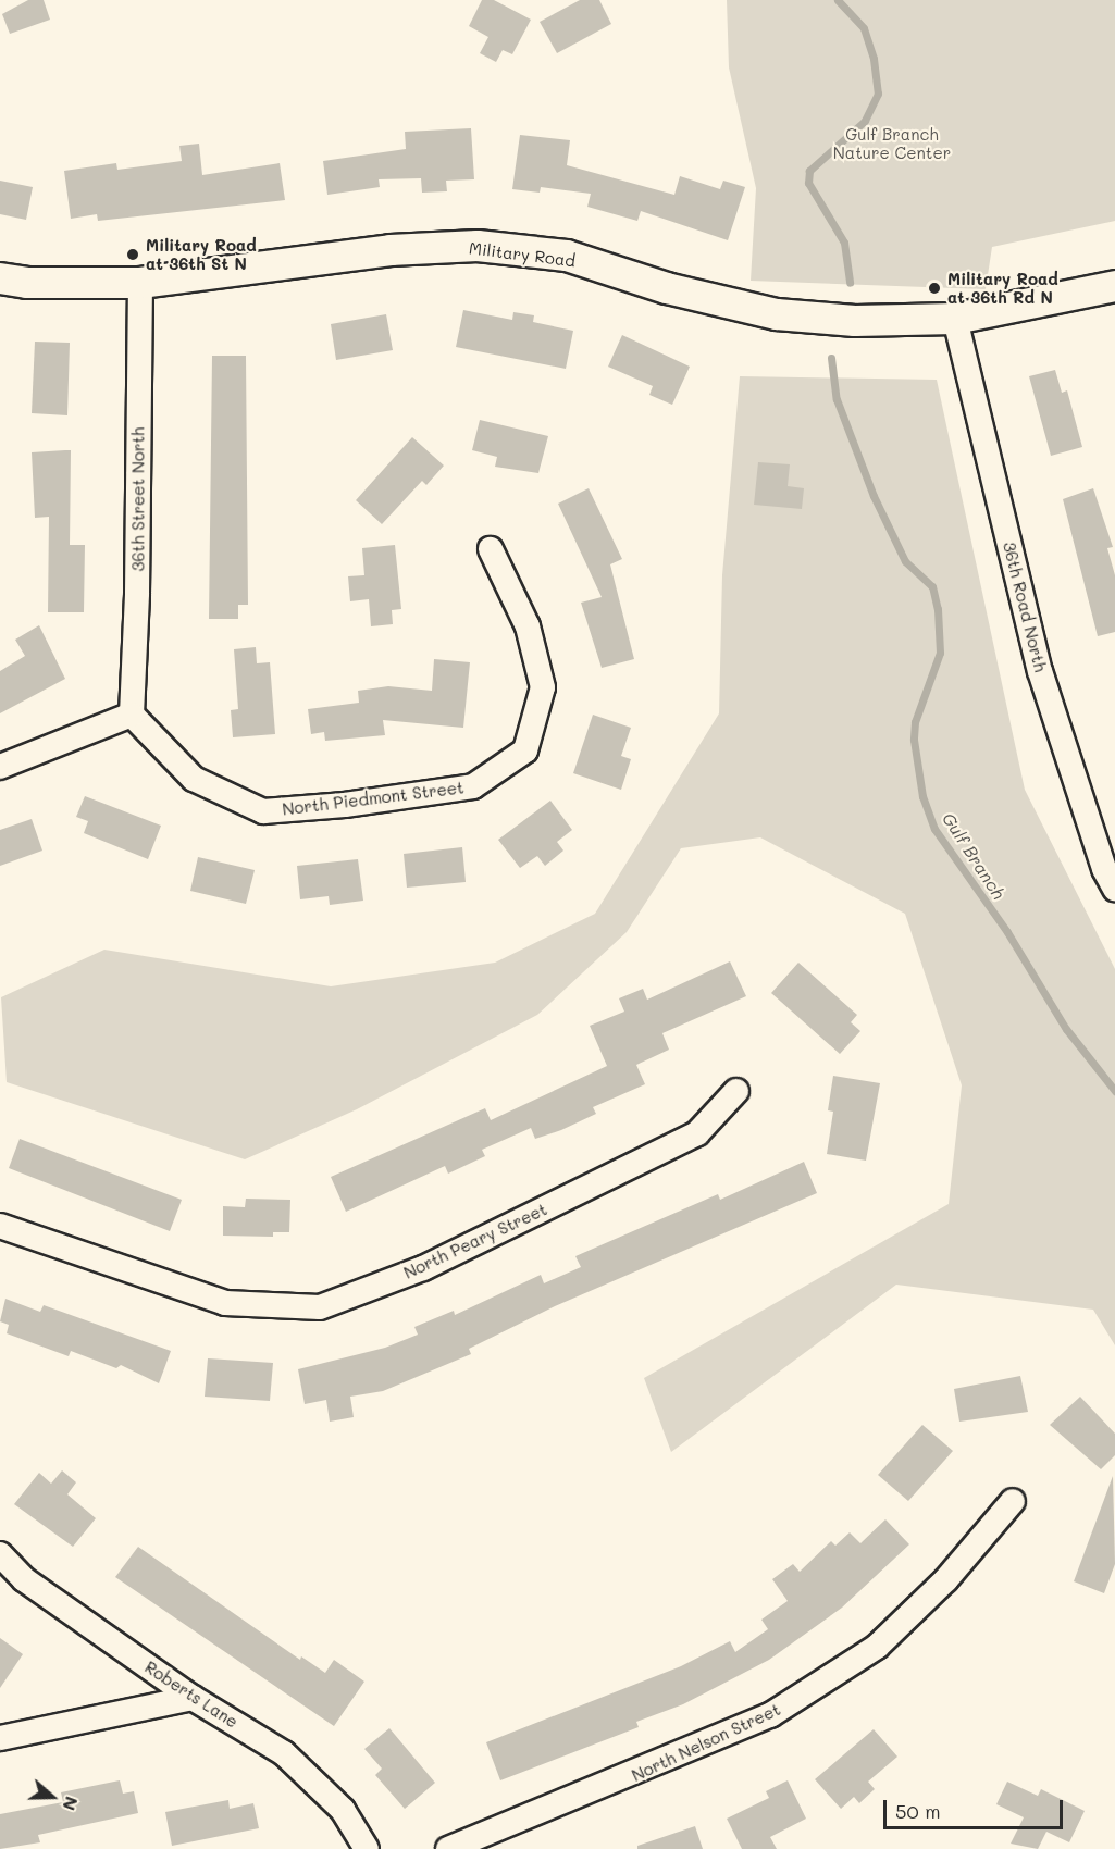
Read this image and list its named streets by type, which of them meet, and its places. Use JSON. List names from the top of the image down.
{
  "streets": {
    "main road": ["Military Road"],
    "street": [
      "36th Street North",
      "36th Road North",
      "North Piedmont Street",
      "North Peary Street",
      "Roberts Lane",
      "North Nelson Street"
    ]
  },
  "crossings": [
    ["Military Road", "36th Street North"],
    ["Military Road", "36th Road North"],
    ["36th Street North", "North Piedmont Street"]
  ],
  "water": ["Gulf Branch"],
  "parks": ["Gulf Branch Nature Center"],
  "places": ["Military Road at 36th St N", "Military Road at 36th Rd N"],
  "scale_bar": "50 m",
  "north": "right"
}
